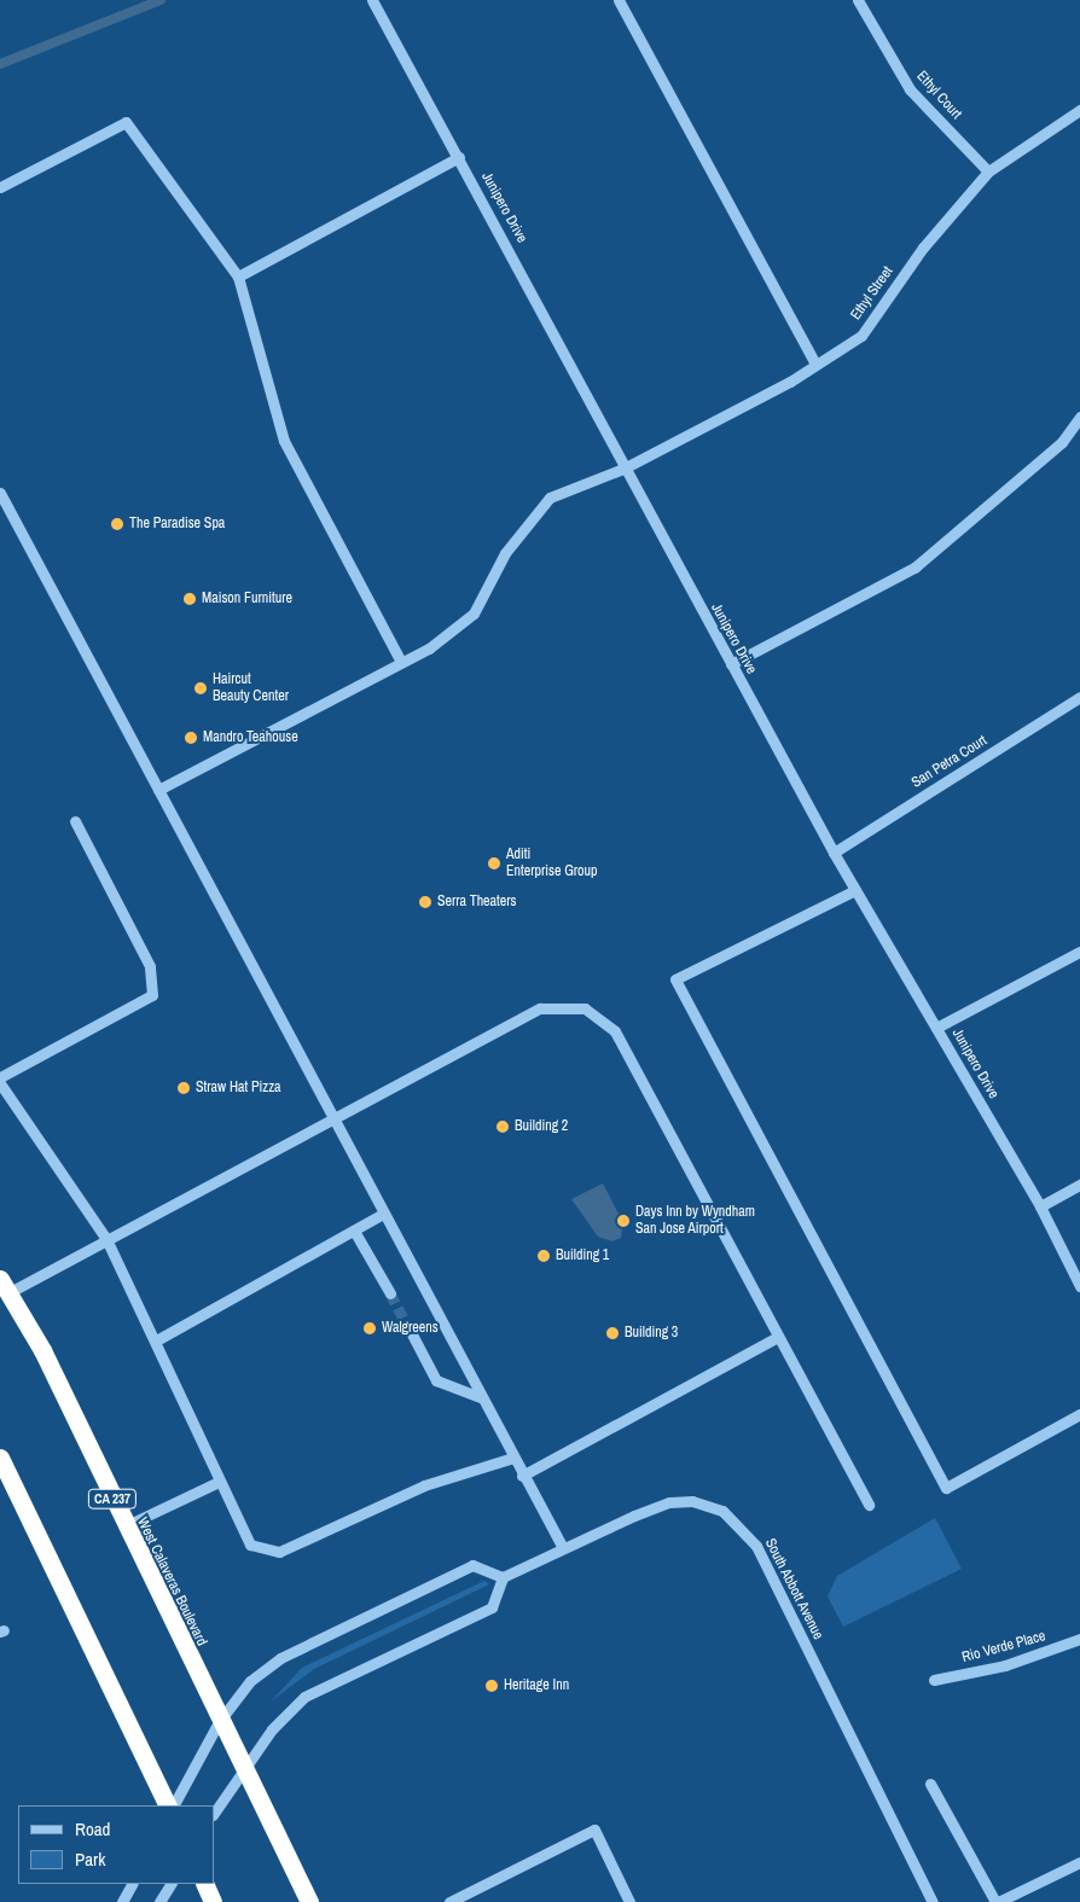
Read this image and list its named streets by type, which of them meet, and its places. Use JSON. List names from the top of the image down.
{
  "streets": {
    "highway": ["CA 237", "West Calaveras Boulevard"],
    "street": [
      "Ethyl Court",
      "Junipero Drive",
      "Ethyl Street",
      "San Petra Court",
      "South Abbott Avenue",
      "Rio Verde Place"
    ]
  },
  "crossings": [
    ["Ethyl Court", "Ethyl Street"],
    ["Junipero Drive", "Ethyl Street"],
    ["Junipero Drive", "San Petra Court"]
  ],
  "places": [
    "The Paradise Spa",
    "Maison Furniture",
    "Haircut Beauty Center",
    "Mandro Teahouse",
    "Aditi Enterprise Group",
    "Serra Theaters",
    "Straw Hat Pizza",
    "Building 2",
    "Days Inn by Wyndham San Jose Airport",
    "Building 1",
    "Walgreens",
    "Building 3",
    "Heritage Inn"
  ],
  "legend": ["Road", "Park"]
}
